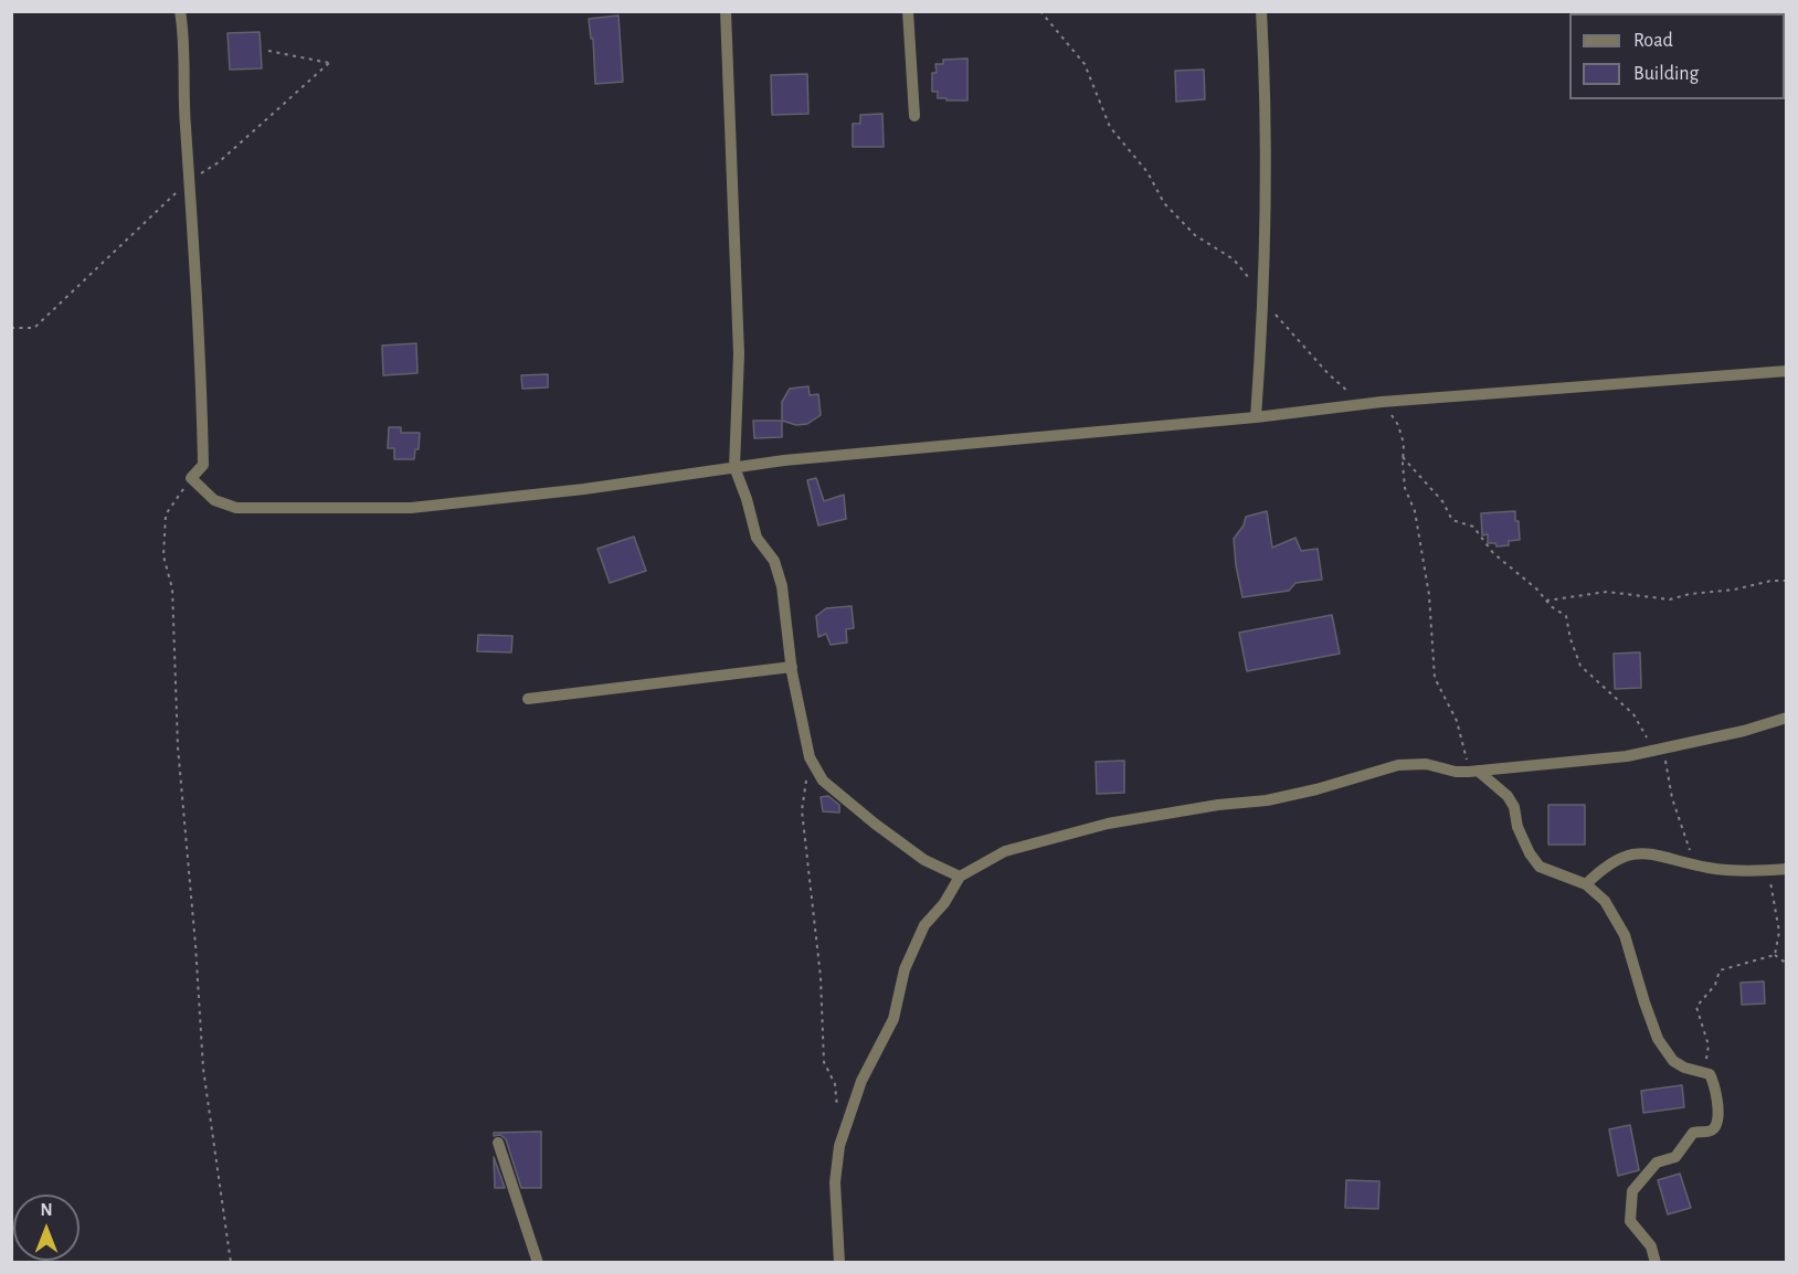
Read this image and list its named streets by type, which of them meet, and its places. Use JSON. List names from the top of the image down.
{
  "legend": ["Road", "Building"],
  "north": "top"
}
